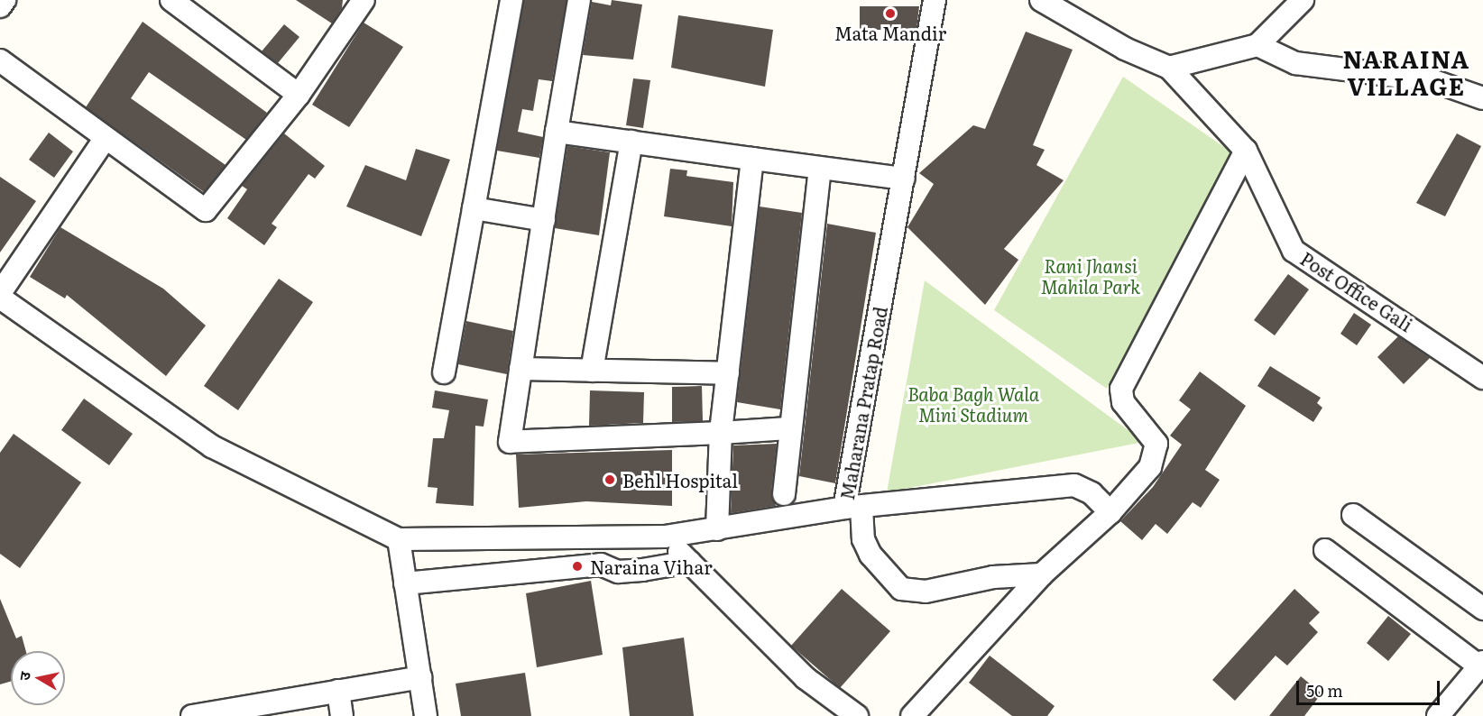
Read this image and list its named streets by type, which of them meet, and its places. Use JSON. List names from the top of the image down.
{
  "streets": {
    "street": ["Post Office Gali", "Maharana Pratap Road"]
  },
  "districts": ["NARAINA VILLAGE"],
  "parks": ["Rani Jhansi Mahila Park", "Baba Bagh Wala Mini Stadium"],
  "places": ["Mata Mandir", "Behl Hospital", "Naraina Vihar"],
  "scale_bar": "50 m",
  "north": "left"
}
